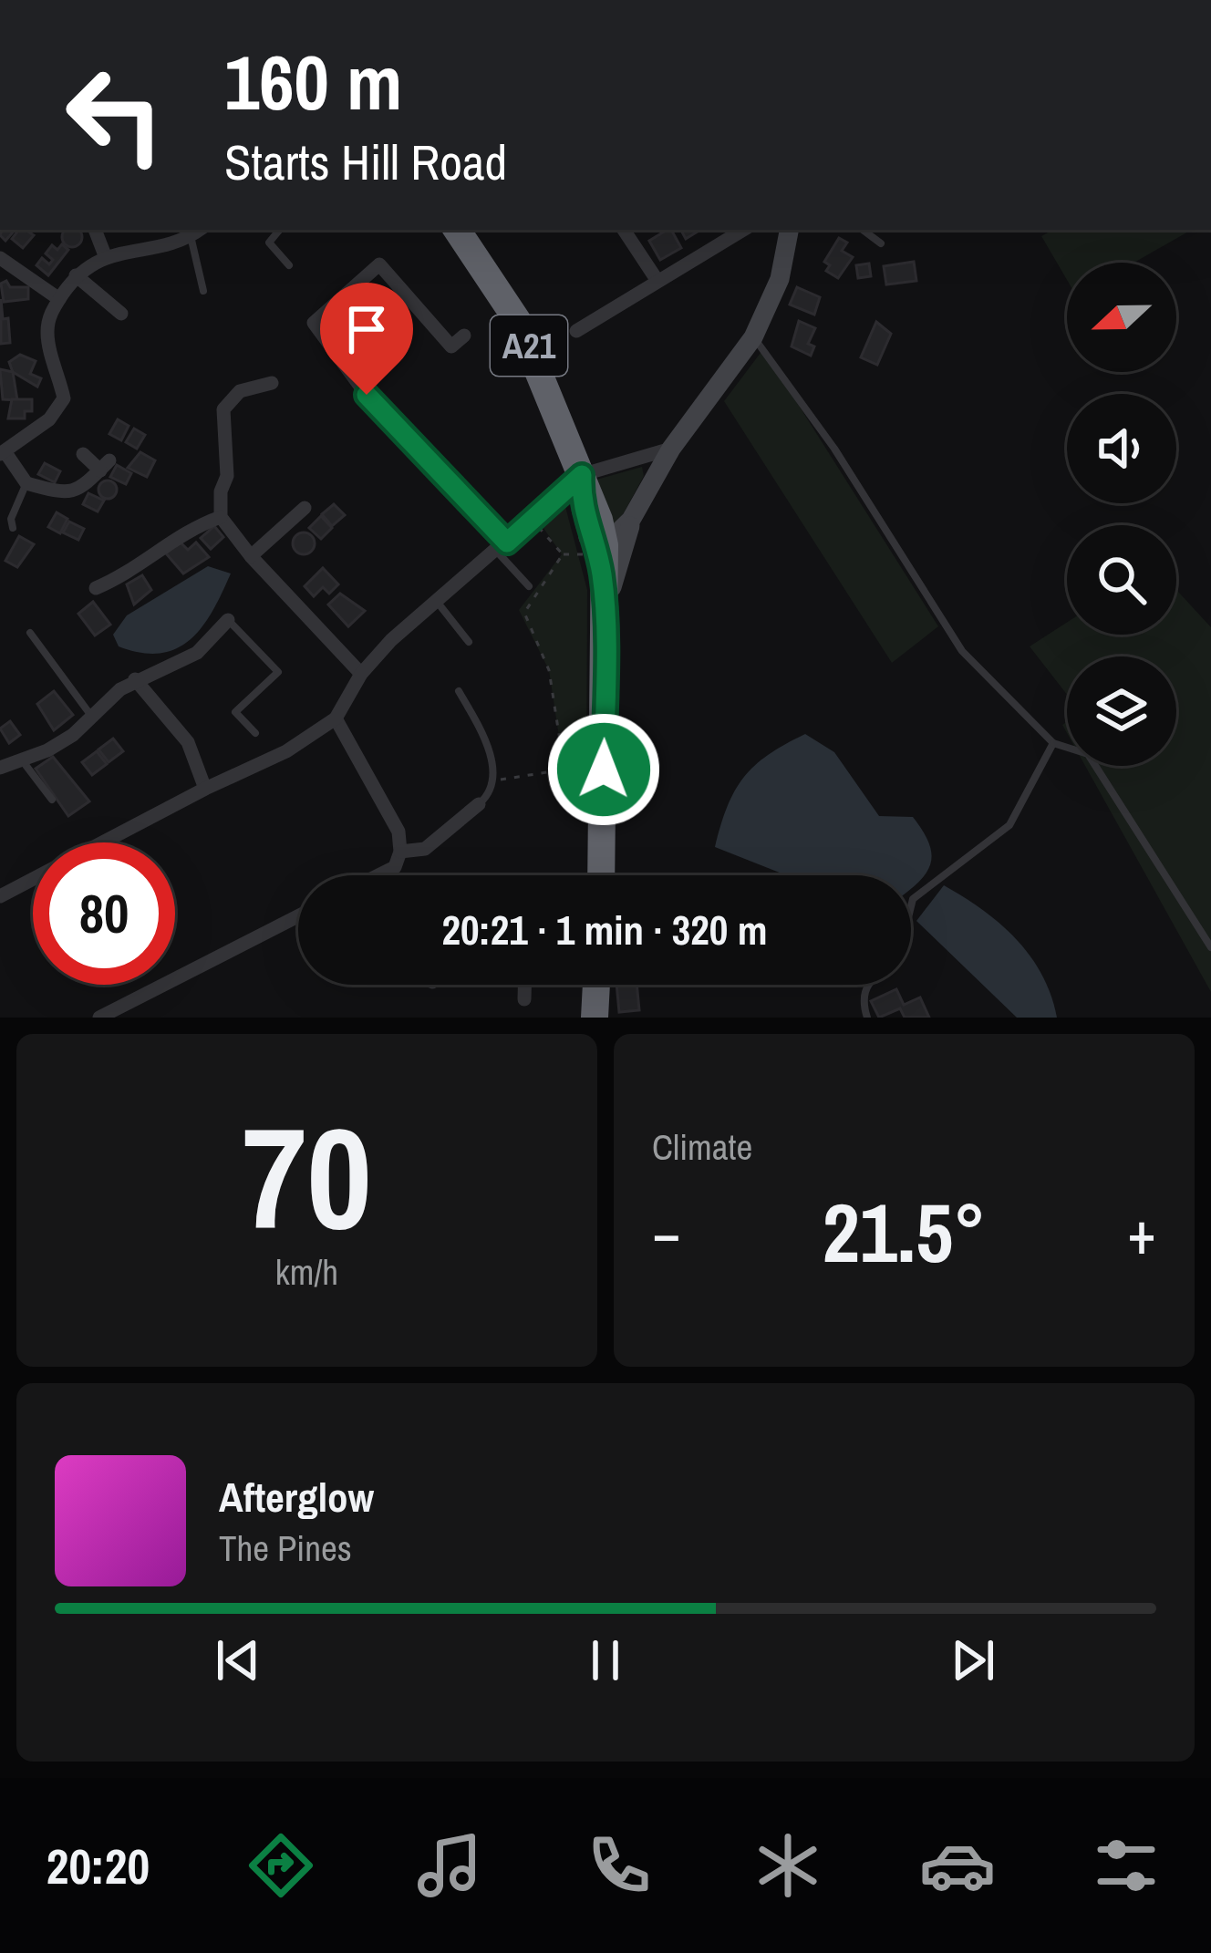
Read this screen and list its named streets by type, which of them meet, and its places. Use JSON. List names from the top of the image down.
{
  "streets": {
    "highway": ["A21"]
  },
  "north": "left",
  "page": {
    "turn": ["160 m", "Starts Hill Road"],
    "limit": "80",
    "trip": "20:21 · 1 min · 320 m",
    "tile": [
      ["70", "km/h"],
      "Climate"
    ],
    "heat": ["−", "21.5°", "+"],
    "song": ["Afterglow", "The Pines"],
    "tabs": "20:20"
  }
}
